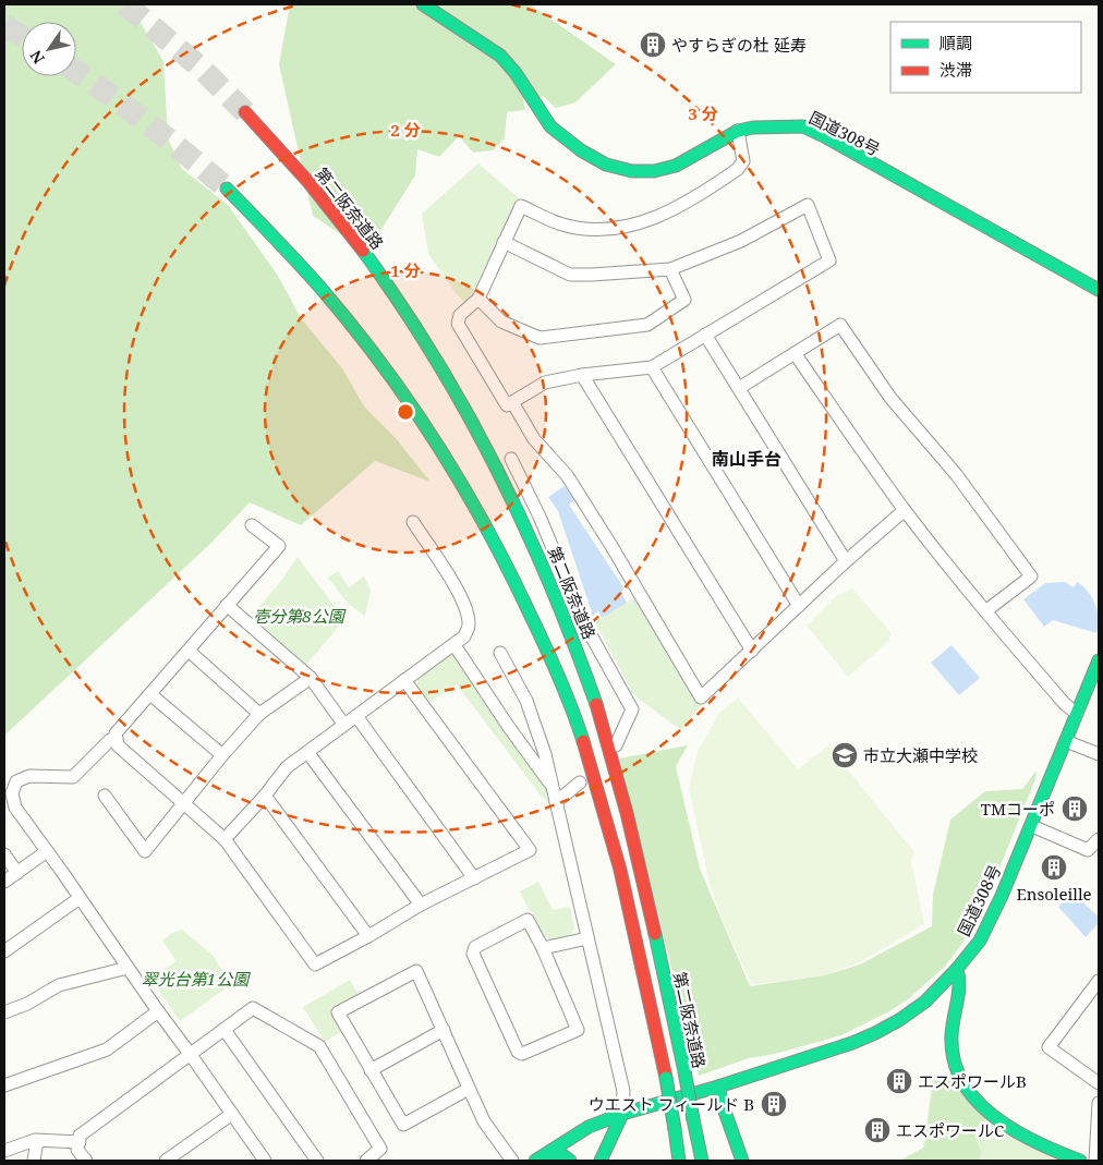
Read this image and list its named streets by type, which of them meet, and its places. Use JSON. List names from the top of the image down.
{
  "streets": {
    "main road": ["国道308号", "第二阪奈道路"]
  },
  "districts": ["南山手台"],
  "parks": ["壱分第8公園", "翠光台第1公園"],
  "places": {
    "building": [
      "やすらぎの杜 延寿",
      "TMコーポ",
      "Ensoleille",
      "エスポワールB",
      "ウエスト フィールド B",
      "エスポワールC"
    ],
    "school or university": ["市立大瀬中学校"]
  },
  "legend": ["順調", "渋滞"],
  "north": "bottom left",
  "rings": ["3 分", "2 分", "1 分"]
}
